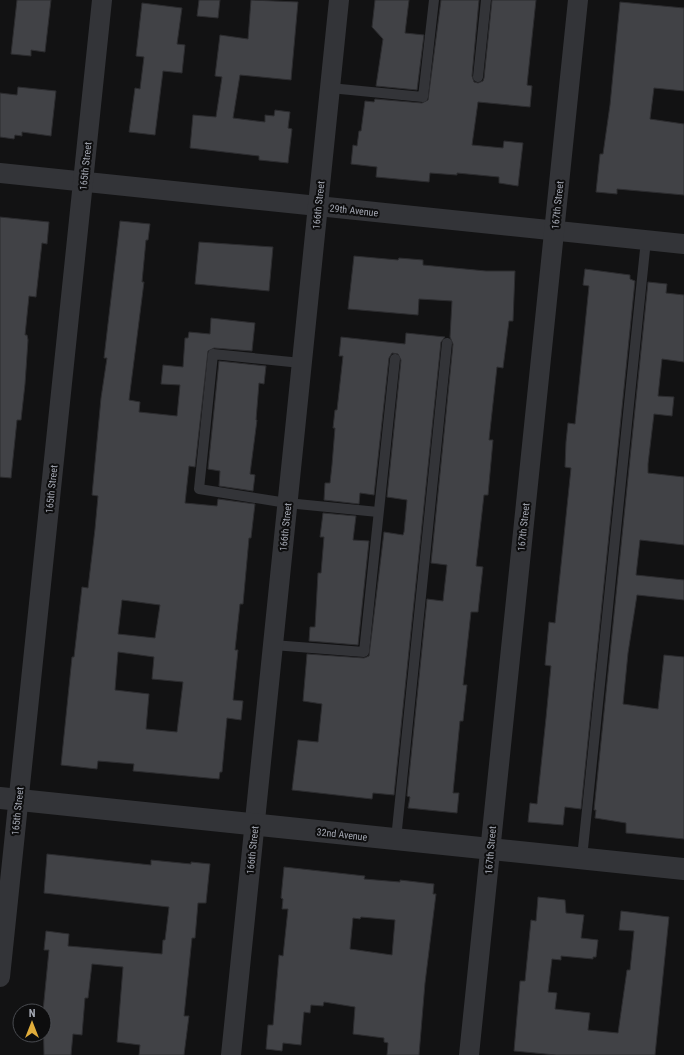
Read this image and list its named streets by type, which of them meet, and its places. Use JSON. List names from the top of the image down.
{
  "streets": {
    "street": [
      "165th Street",
      "166th Street",
      "167th Street",
      "29th Avenue",
      "32nd Avenue"
    ]
  },
  "crossings": [
    ["165th Street", "29th Avenue"],
    ["165th Street", "32nd Avenue"],
    ["166th Street", "29th Avenue"],
    ["166th Street", "32nd Avenue"],
    ["167th Street", "29th Avenue"],
    ["167th Street", "32nd Avenue"]
  ],
  "north": "top"
}
